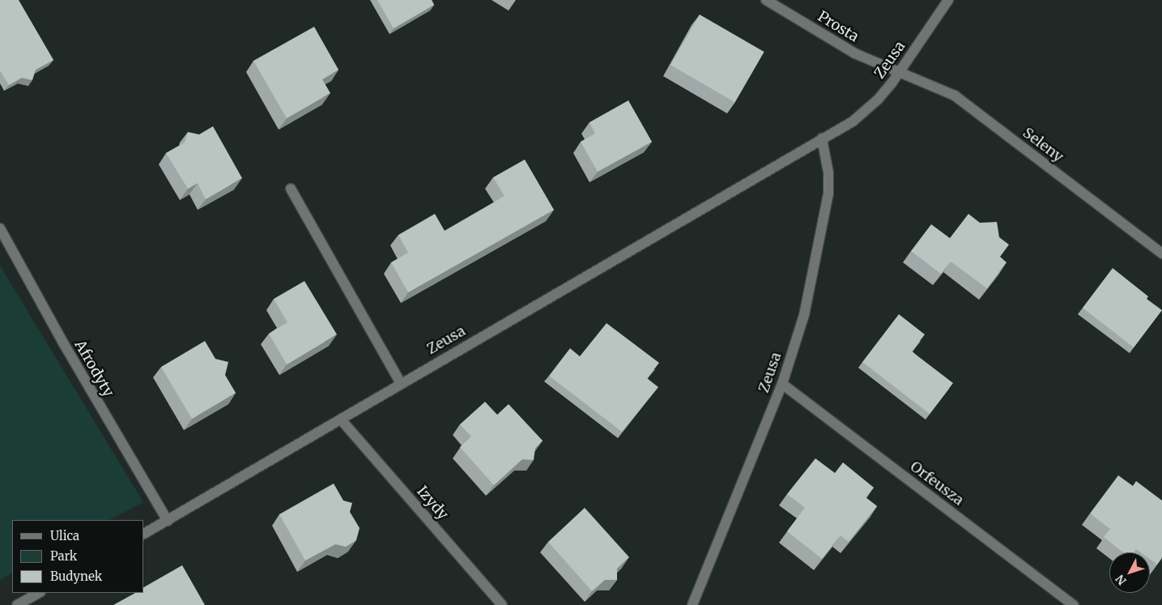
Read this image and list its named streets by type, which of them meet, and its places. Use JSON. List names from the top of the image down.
{
  "streets": {
    "street": [
      "Prosta",
      "Zeusa",
      "Seleny",
      "Afrodyty",
      "Orfeusza",
      "Izydy"
    ]
  },
  "crossings": [
    ["Prosta", "Zeusa"],
    ["Prosta", "Seleny"],
    ["Zeusa", "Seleny"],
    ["Zeusa", "Afrodyty"],
    ["Zeusa", "Orfeusza"],
    ["Zeusa", "Izydy"]
  ],
  "legend": ["Ulica", "Park", "Budynek"],
  "north": "bottom left"
}
